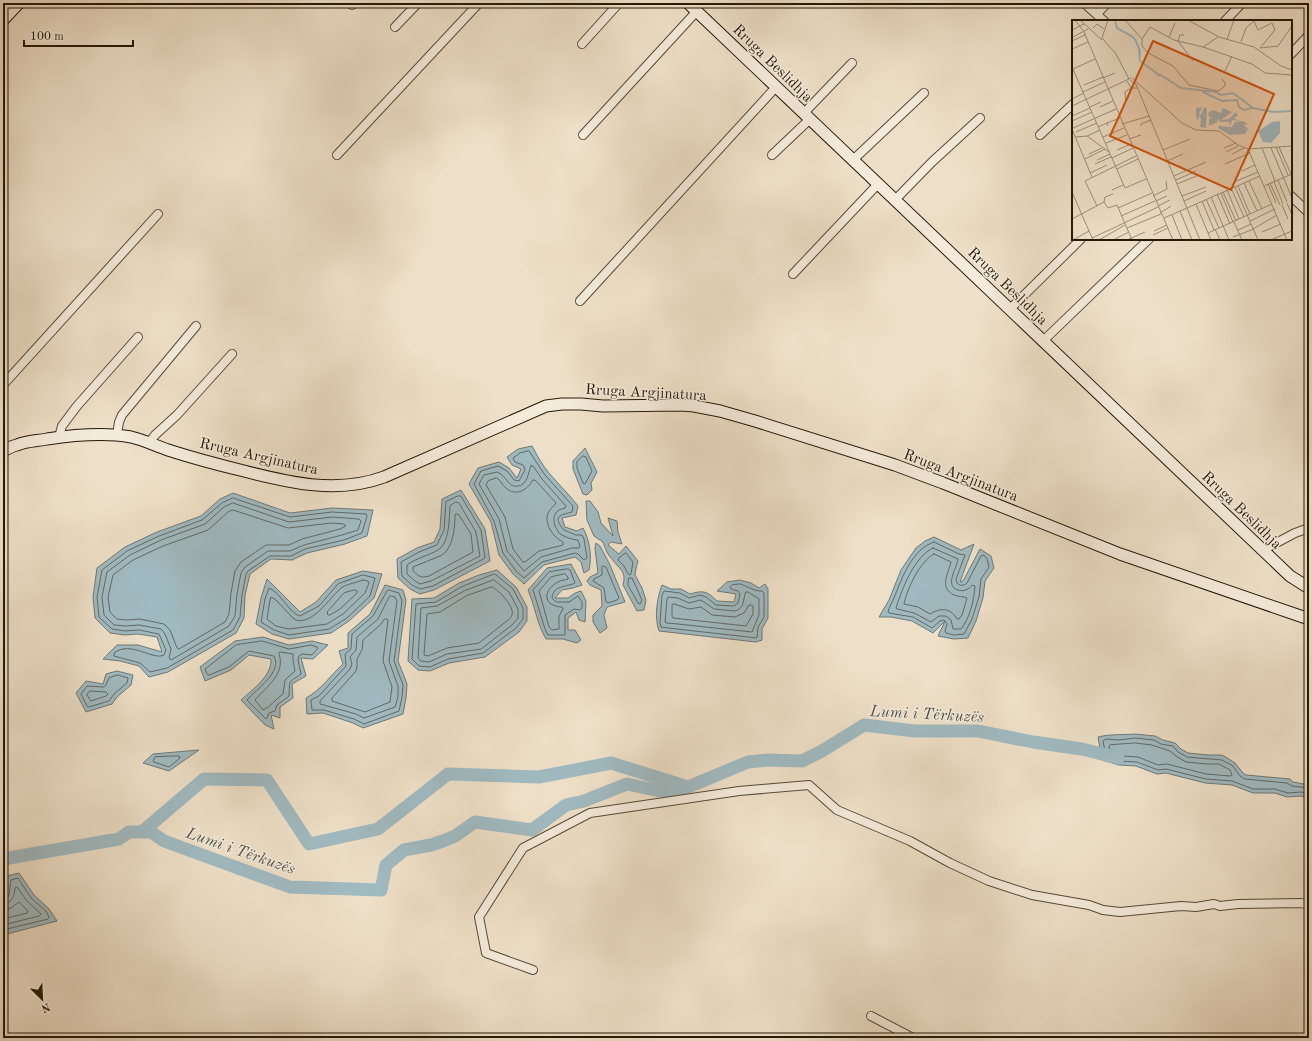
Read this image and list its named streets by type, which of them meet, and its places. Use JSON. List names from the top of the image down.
{
  "streets": {
    "street": ["Rruga Beslidhja", "Rruga Argjinatura"]
  },
  "water": ["Lumi i Tërkuzës"],
  "scale_bar": "100 m",
  "north": "bottom right"
}
